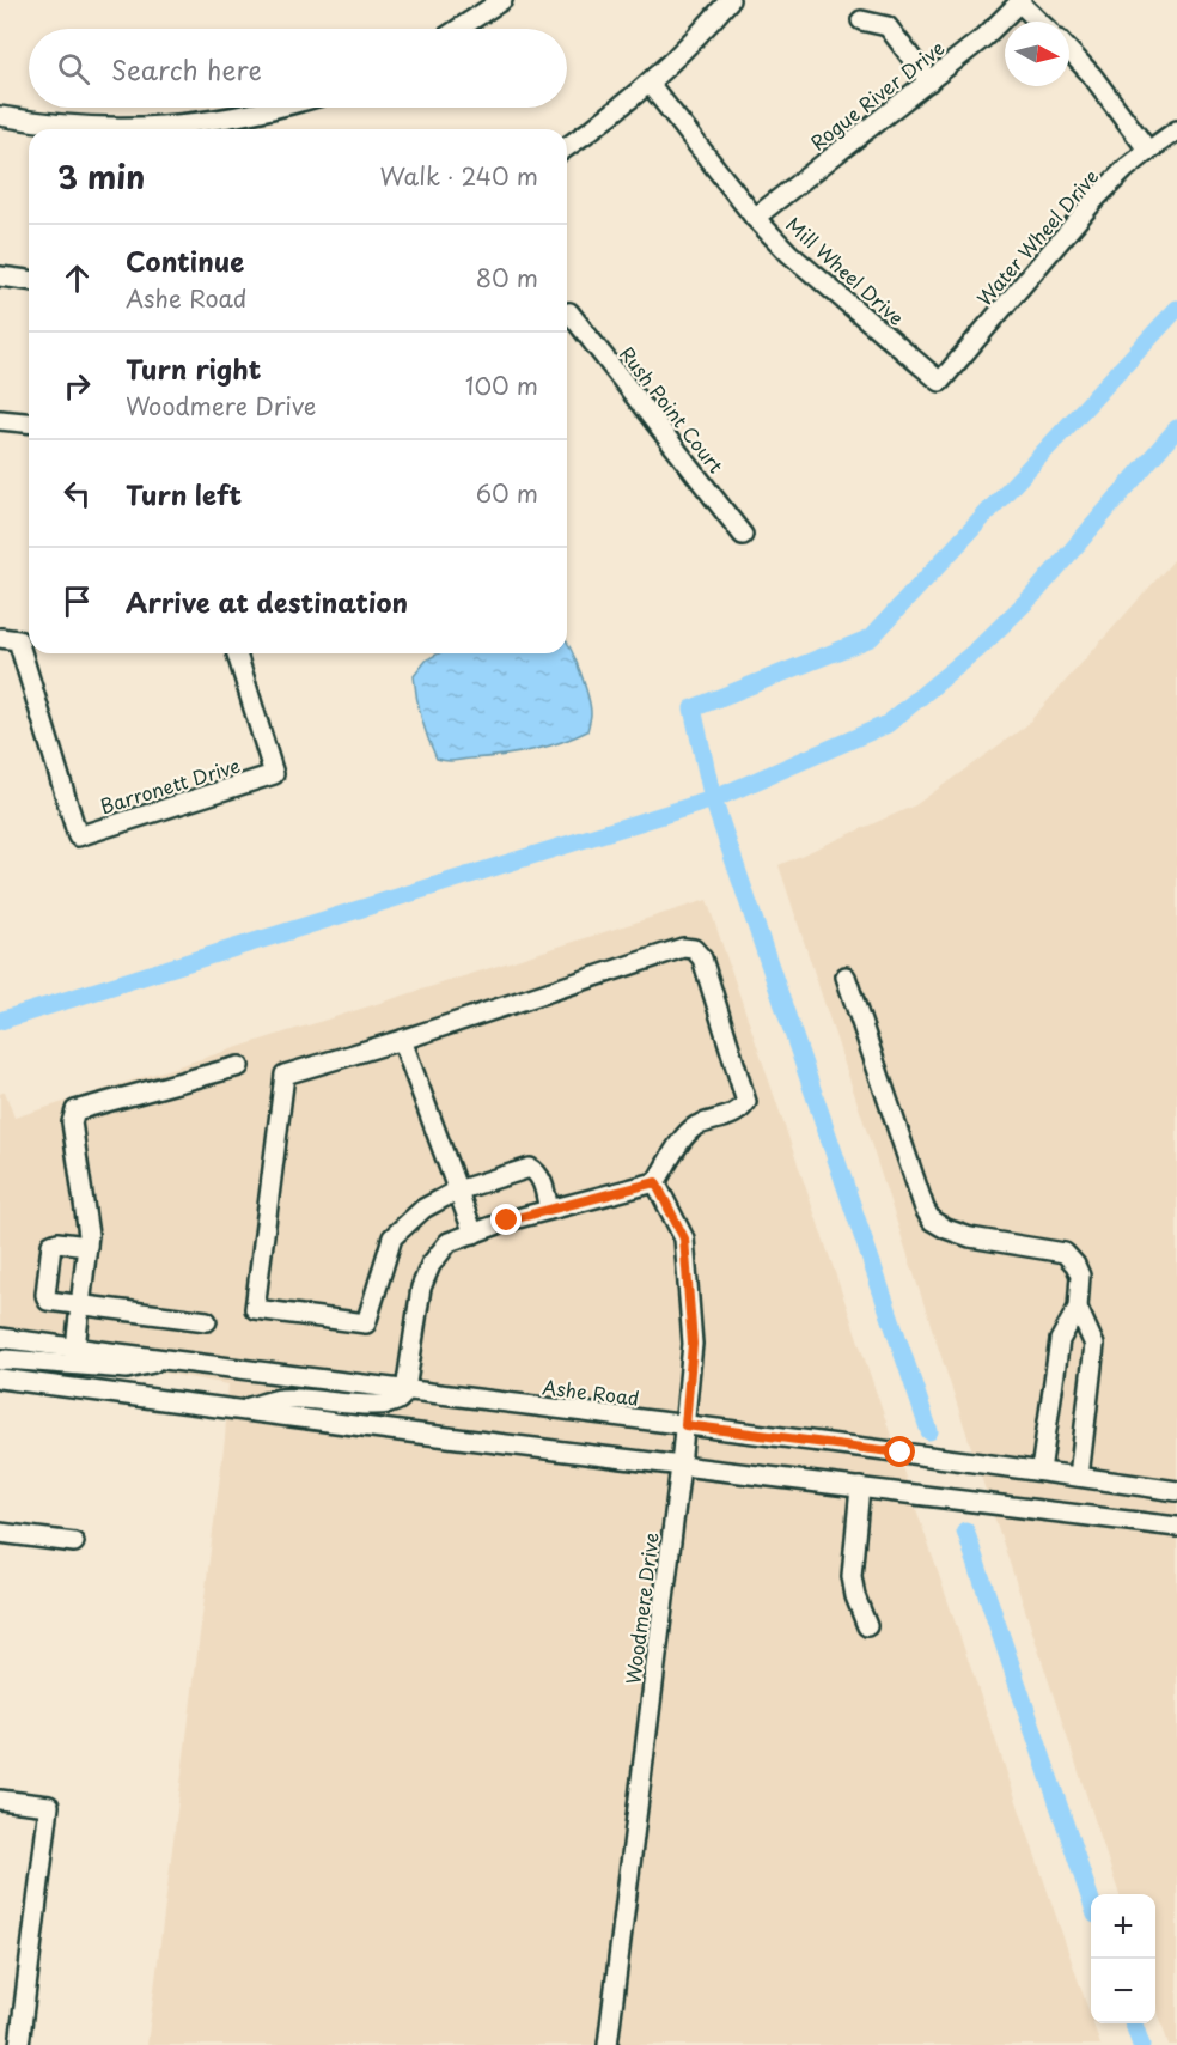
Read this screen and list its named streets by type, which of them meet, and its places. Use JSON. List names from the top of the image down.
{
  "streets": {
    "street": [
      "Rogue River Drive",
      "Water Wheel Drive",
      "Mill Wheel Drive",
      "Rush Point Court",
      "Barronett Drive",
      "Ashe Road",
      "Woodmere Drive"
    ]
  },
  "crossings": [
    ["Rogue River Drive", "Mill Wheel Drive"],
    ["Water Wheel Drive", "Mill Wheel Drive"],
    ["Ashe Road", "Woodmere Drive"]
  ],
  "north": "right",
  "page": {
    "search": "Search here",
    "heading": ["3 min", "Walk · 240 m"],
    "list": [
      ["Continue", "Ashe Road", "80 m"],
      ["Turn right", "Woodmere Drive", "100 m"],
      ["Turn left", "60 m"],
      "Arrive at destination"
    ],
    "map_buttons": ["+", "−"]
  }
}
